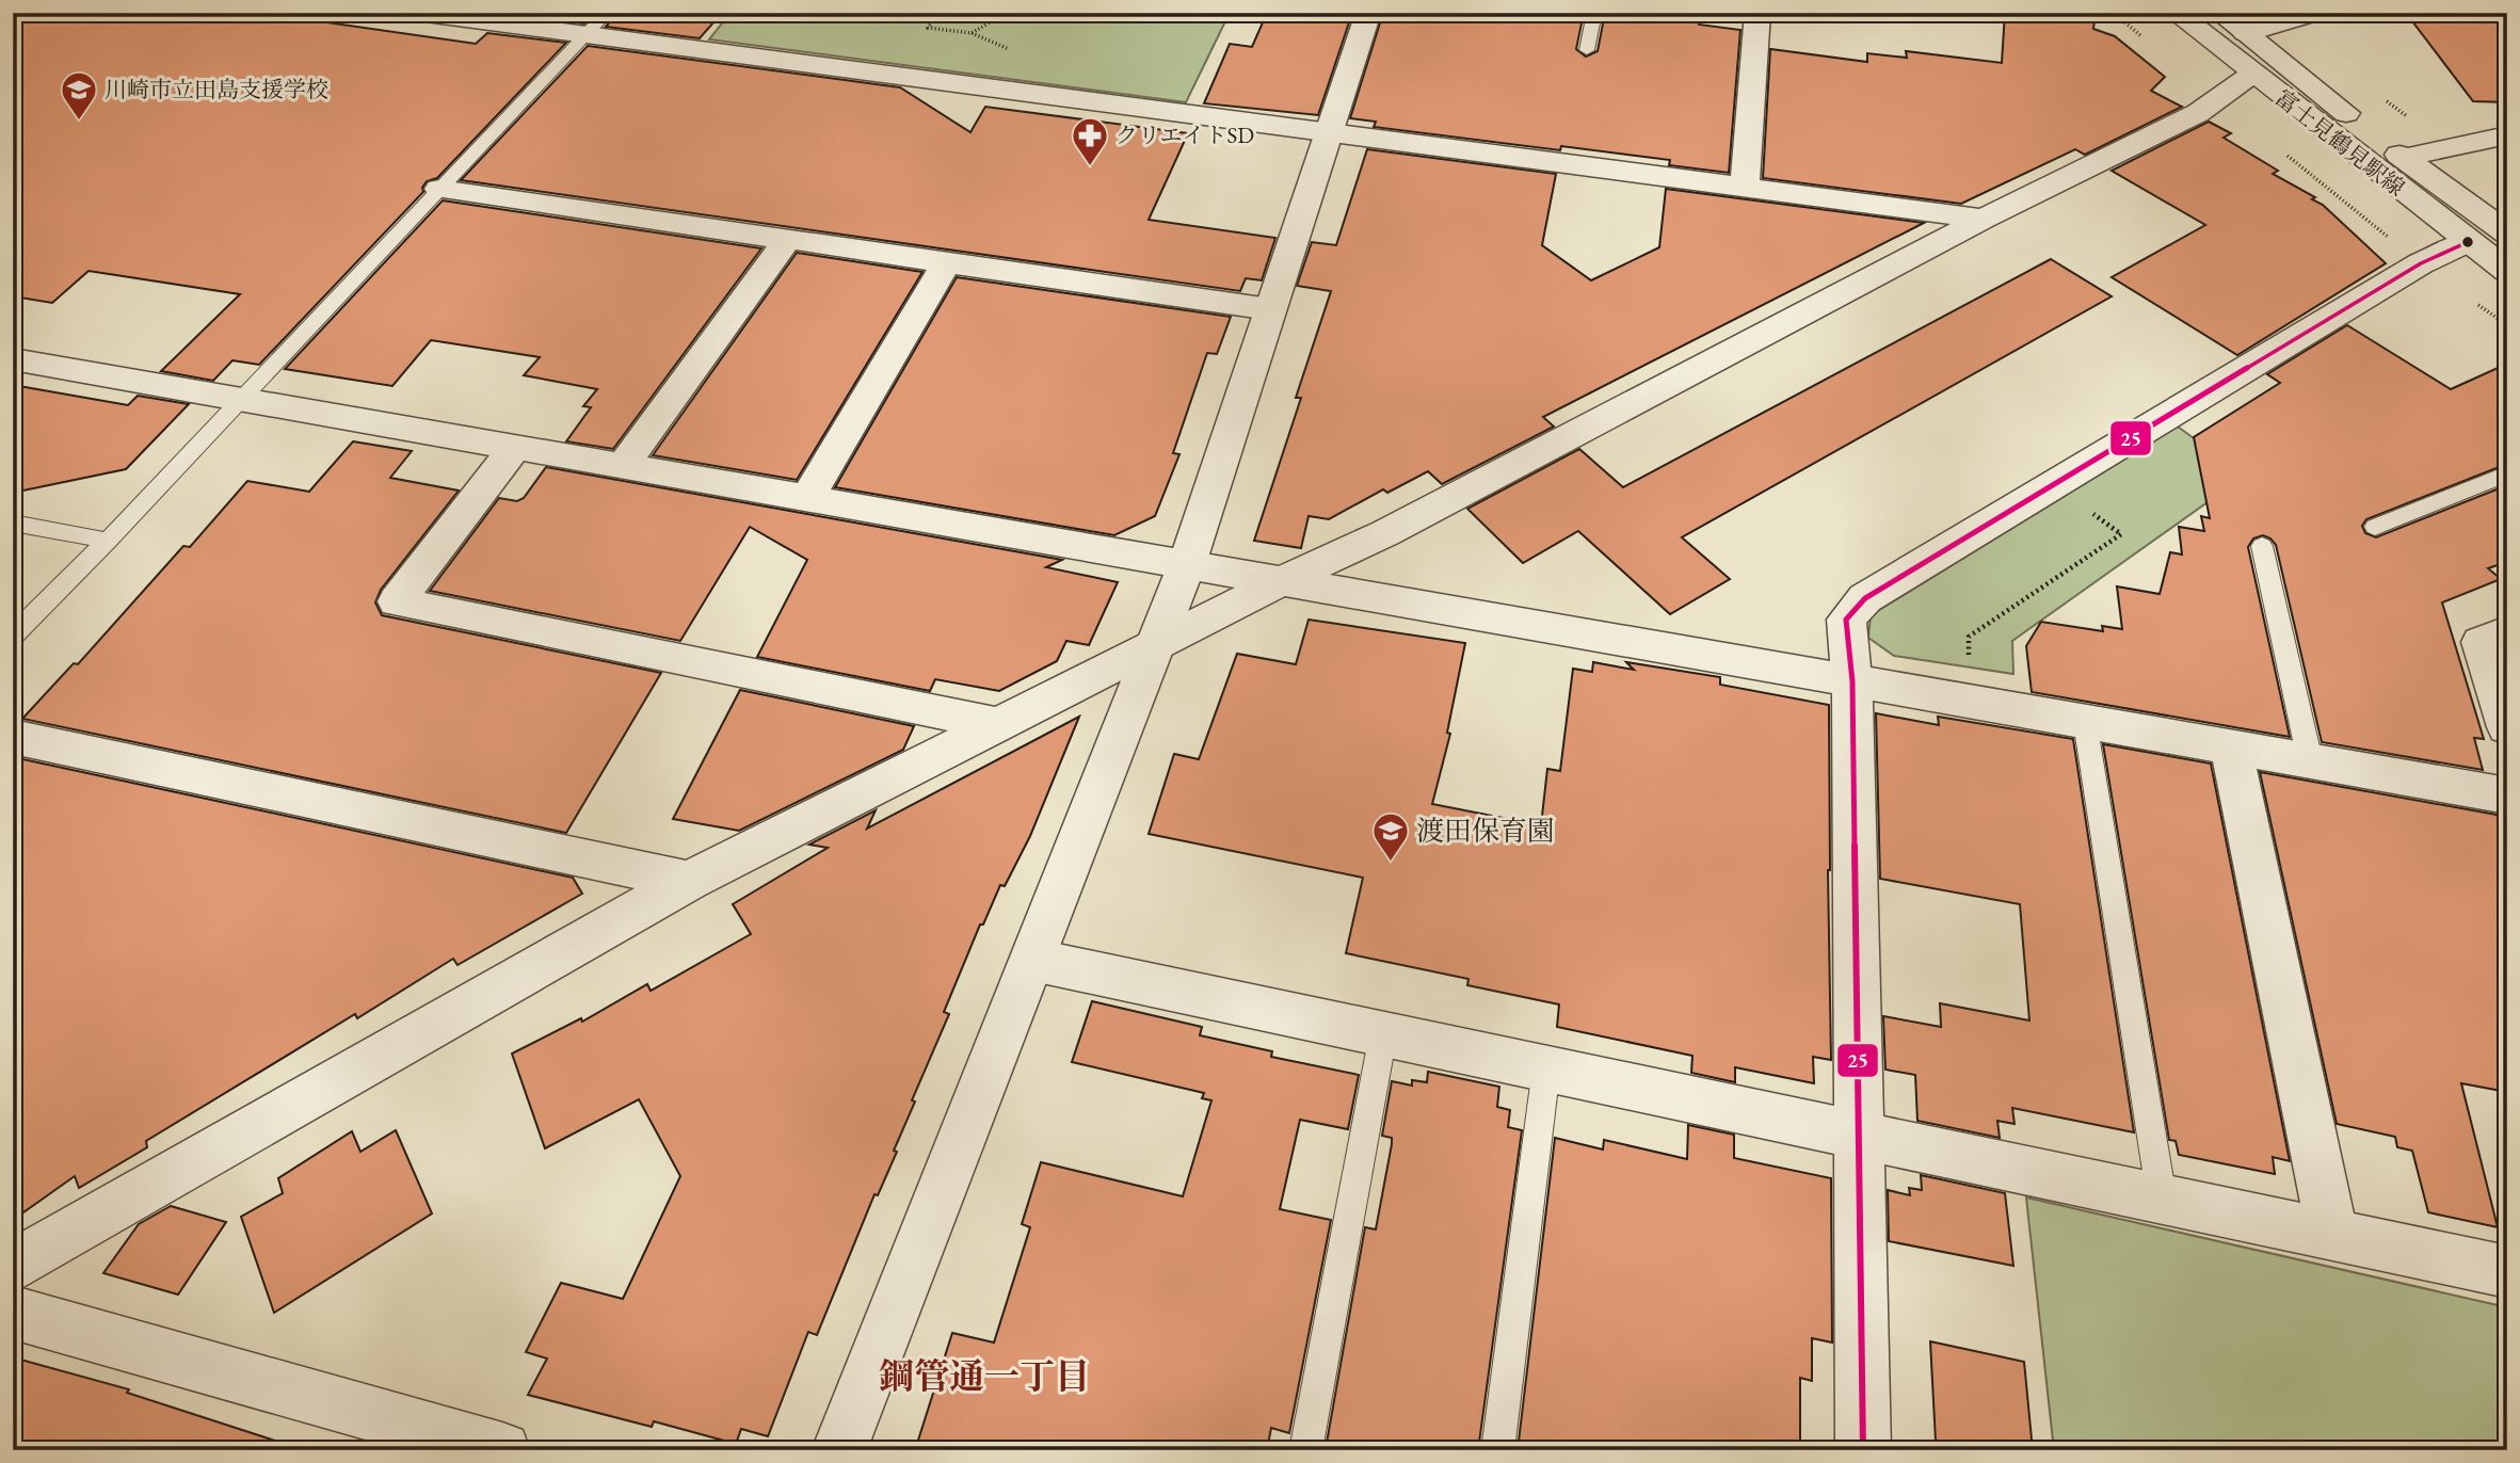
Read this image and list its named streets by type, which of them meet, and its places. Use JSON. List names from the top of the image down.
{
  "streets": {
    "street": ["富士見鶴見駅線"]
  },
  "districts": ["鋼管通一丁目"],
  "places": {
    "school or university": ["川崎市立田島支援学校", "渡田保育園"],
    "pharmacy": ["クリエイトSD"]
  },
  "lines": ["transit line 25"]
}
